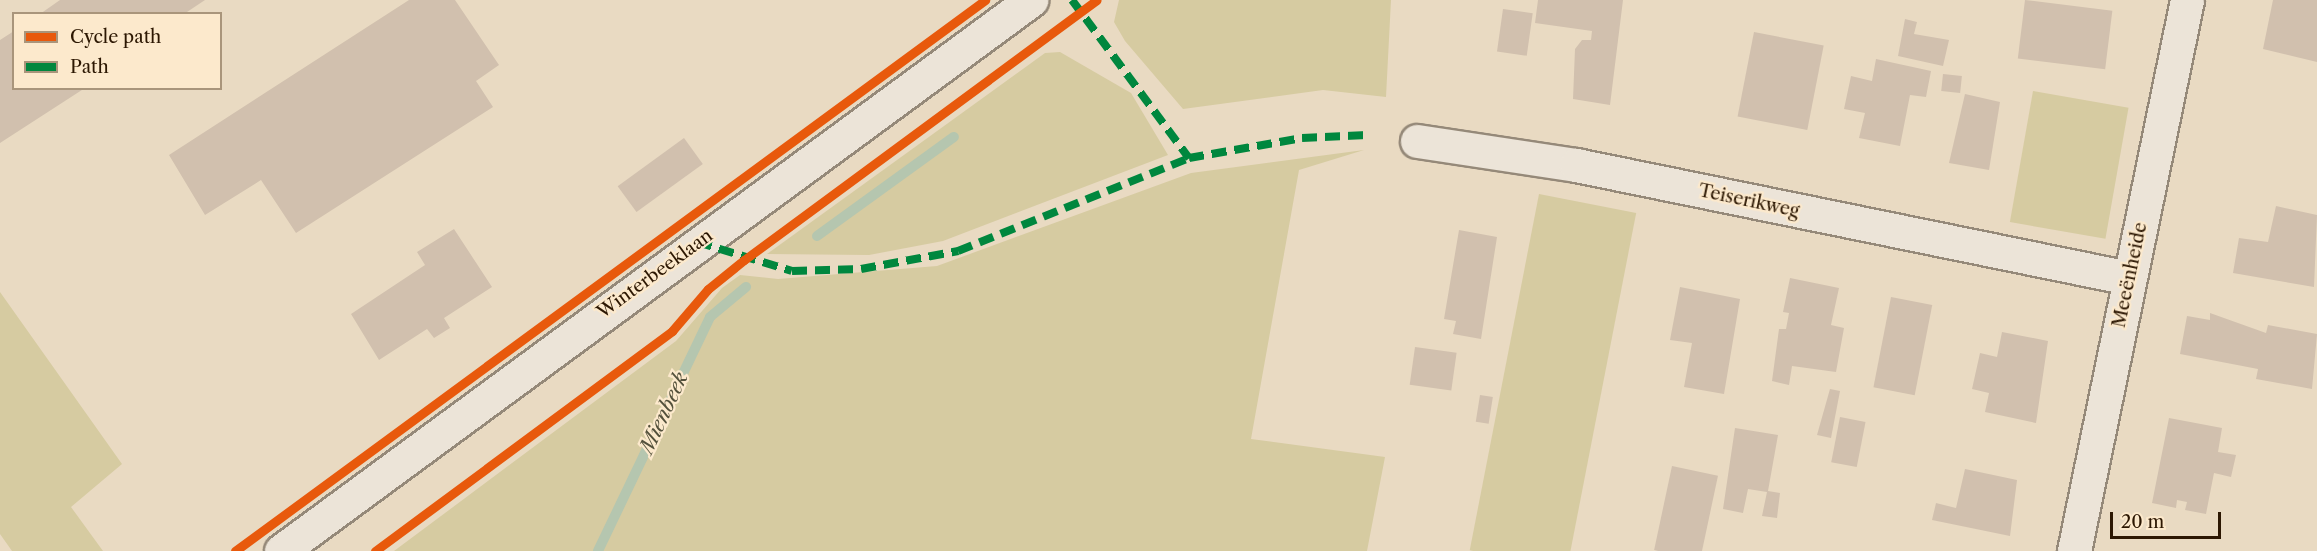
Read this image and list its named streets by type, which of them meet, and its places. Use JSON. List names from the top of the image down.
{
  "streets": {
    "street": ["Teiserikweg", "Winterbeeklaan", "Meeënheide"]
  },
  "crossings": [
    ["Teiserikweg", "Meeënheide"]
  ],
  "water": ["Mienbeek"],
  "legend": ["Cycle path", "Path"],
  "scale_bar": "20 m"
}
